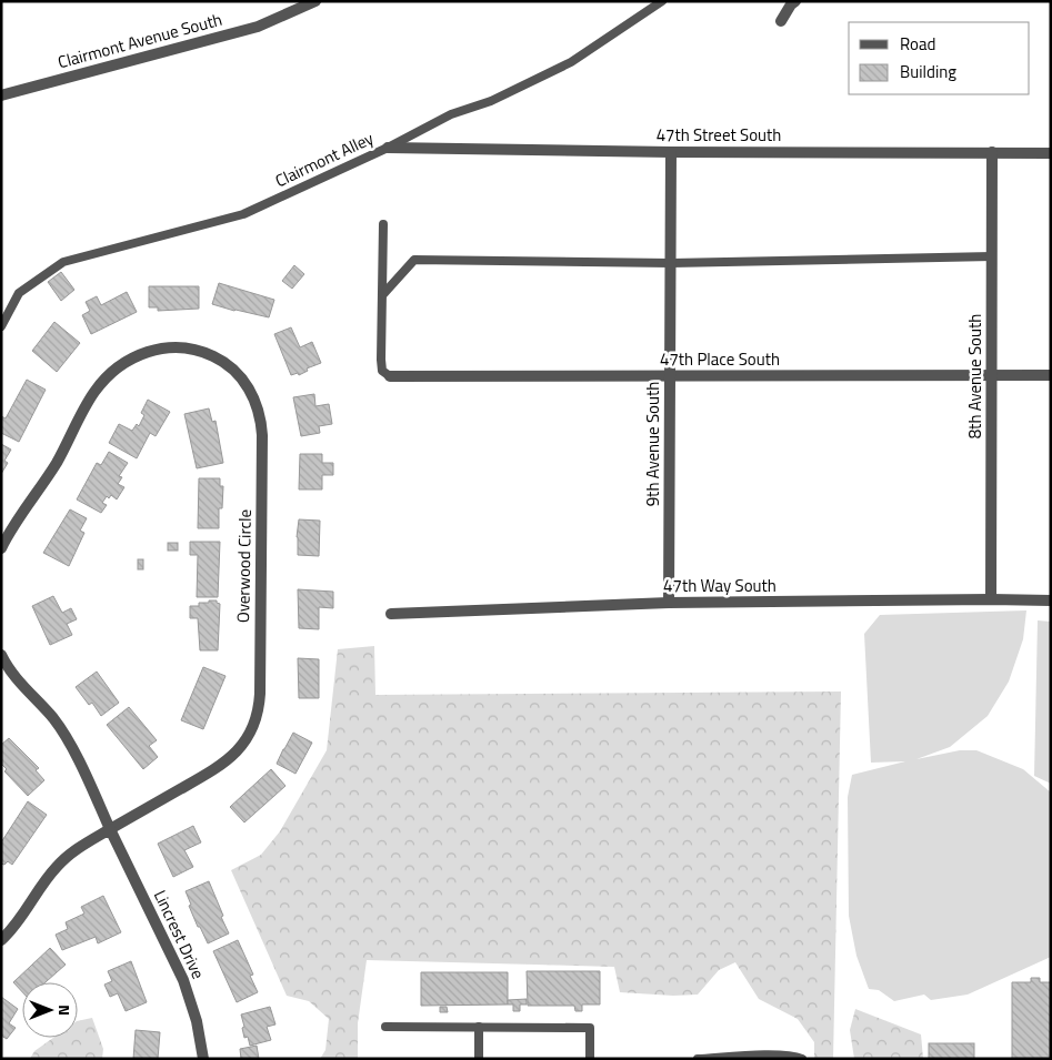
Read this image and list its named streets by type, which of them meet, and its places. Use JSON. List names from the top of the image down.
{
  "streets": {
    "street": [
      "Clairmont Avenue South",
      "47th Street South",
      "47th Place South",
      "8th Avenue South",
      "9th Avenue South",
      "Overwood Circle",
      "47th Way South",
      "Lincrest Drive"
    ],
    "lane": ["Clairmont Alley"]
  },
  "crossings": [
    ["47th Street South", "Clairmont Alley"],
    ["47th Street South", "8th Avenue South"],
    ["47th Street South", "9th Avenue South"],
    ["47th Place South", "8th Avenue South"],
    ["47th Place South", "9th Avenue South"],
    ["8th Avenue South", "47th Way South"],
    ["9th Avenue South", "47th Way South"],
    ["Overwood Circle", "Lincrest Drive"]
  ],
  "legend": ["Road", "Building"],
  "north": "right"
}
